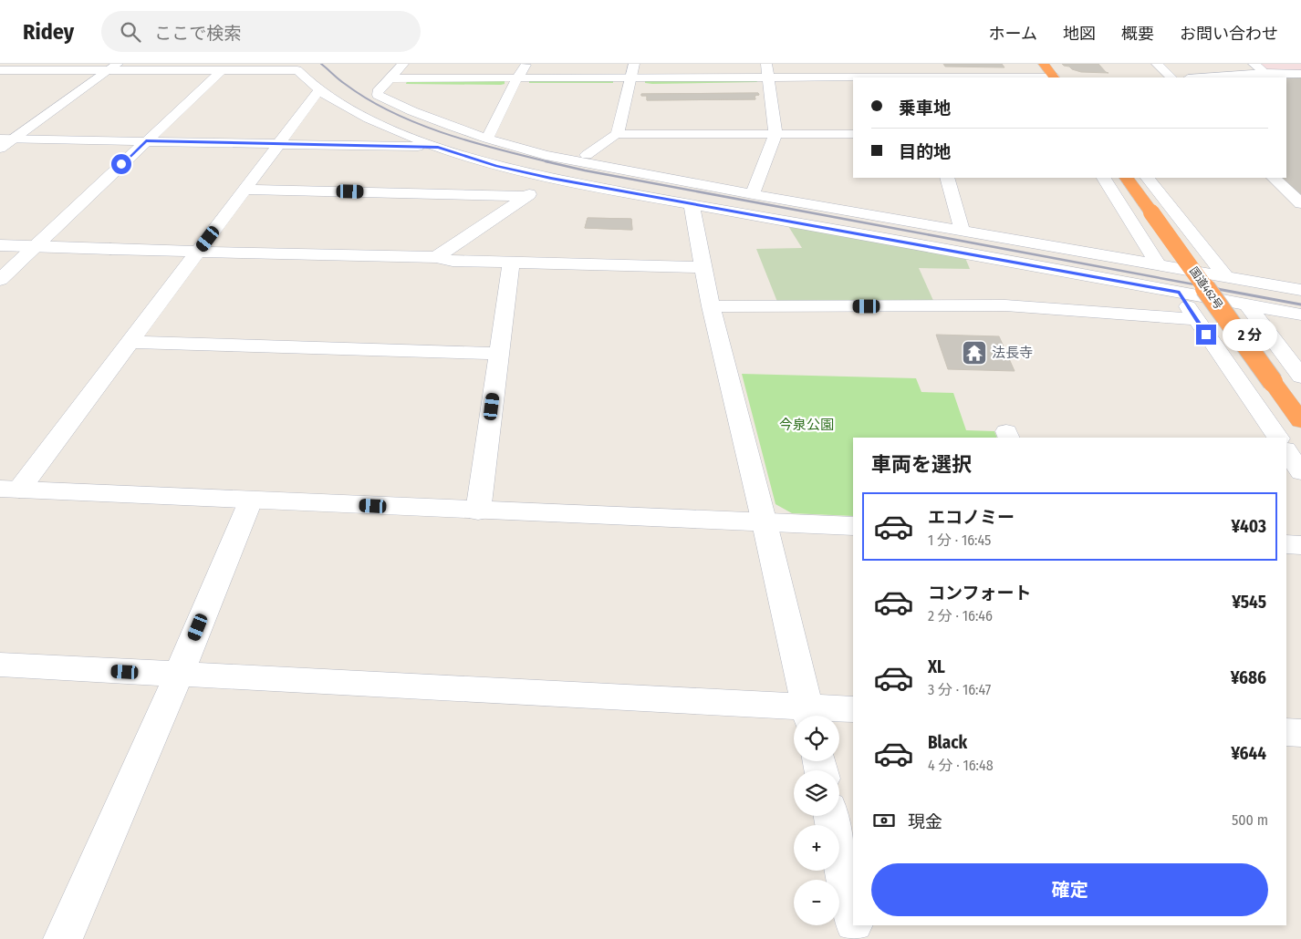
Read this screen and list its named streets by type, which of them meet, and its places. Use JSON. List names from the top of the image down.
{
  "streets": {
    "highway": ["国道462号"]
  },
  "parks": ["今泉公園"],
  "places": {
    "temple": ["法長寺"]
  },
  "page": {
    "header": "Ridey",
    "search": "ここで検索",
    "nav": [
      "ホーム",
      "地図",
      "概要",
      "お問い合わせ"
    ],
    "banner": ["乗車地", "目的地"],
    "bubble": "2 分",
    "heading": "車両を選択",
    "list": [
      {
        "name": "エコノミー",
        "note": "1 分 · 16:45",
        "value": "¥403"
      },
      {
        "name": "コンフォート",
        "note": "2 分 · 16:46",
        "value": "¥545"
      },
      {
        "name": "XL",
        "note": "3 分 · 16:47",
        "value": "¥686"
      },
      {
        "name": "Black",
        "note": "4 分 · 16:48",
        "value": "¥644"
      }
    ],
    "map_buttons": ["+", "−"],
    "pay": ["現金", "500 m"],
    "buttons": "確定"
  }
}
